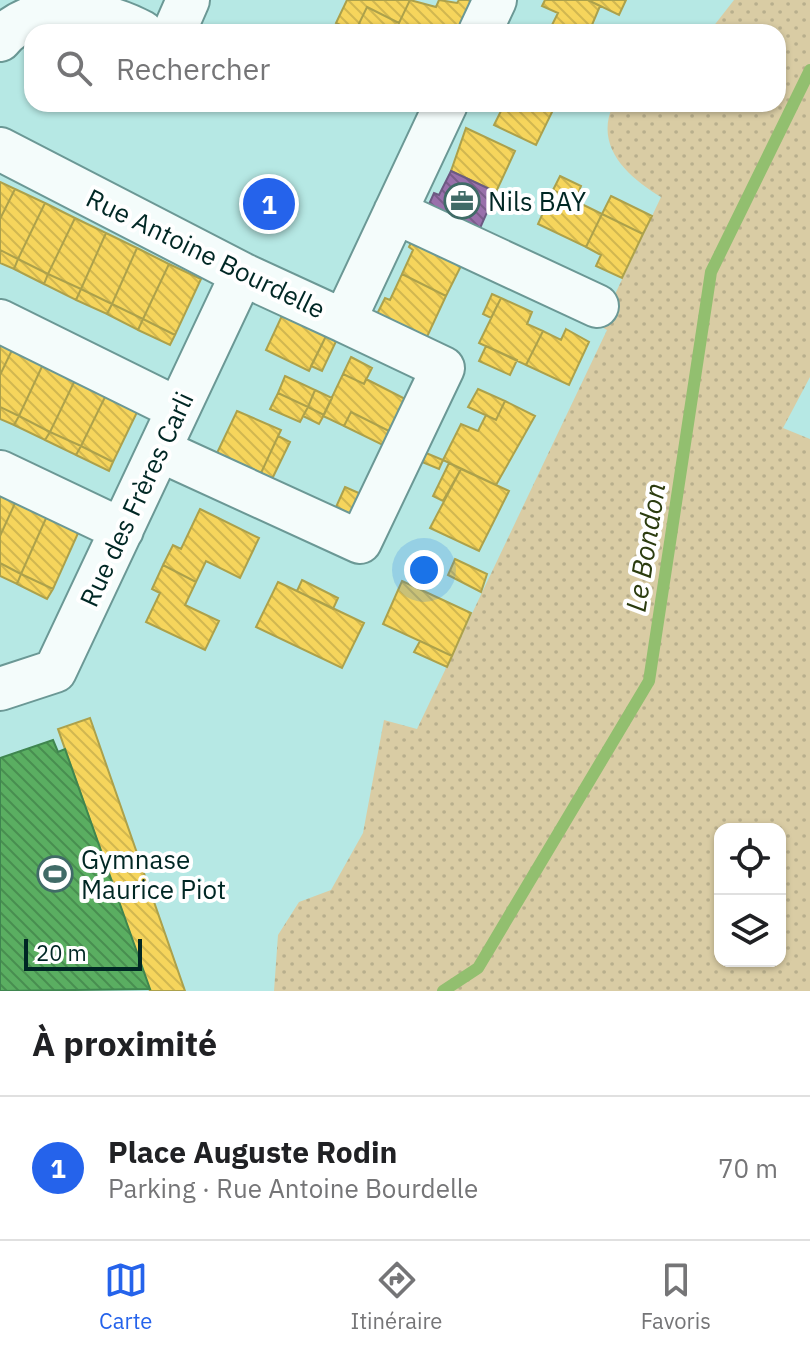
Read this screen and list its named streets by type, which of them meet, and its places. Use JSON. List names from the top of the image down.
{
  "streets": {
    "street": ["Rue Antoine Bourdelle", "Rue des Frères Carli"]
  },
  "crossings": [
    ["Rue Antoine Bourdelle", "Rue des Frères Carli"]
  ],
  "water": ["Le Bondon"],
  "places": {
    "office": ["Nils BAY"],
    "sports": ["Gymnase Maurice Piot"]
  },
  "scale_bar": "20 m",
  "page": {
    "search": "Rechercher",
    "pins": "1",
    "scale": "20 m",
    "heading": "À proximité",
    "list": [
      {
        "mark": "1",
        "name": "Place Auguste Rodin",
        "note": "Parking · Rue Antoine Bourdelle",
        "value": "70 m"
      }
    ],
    "nav": ["Carte", "Itinéraire", "Favoris"]
  }
}
